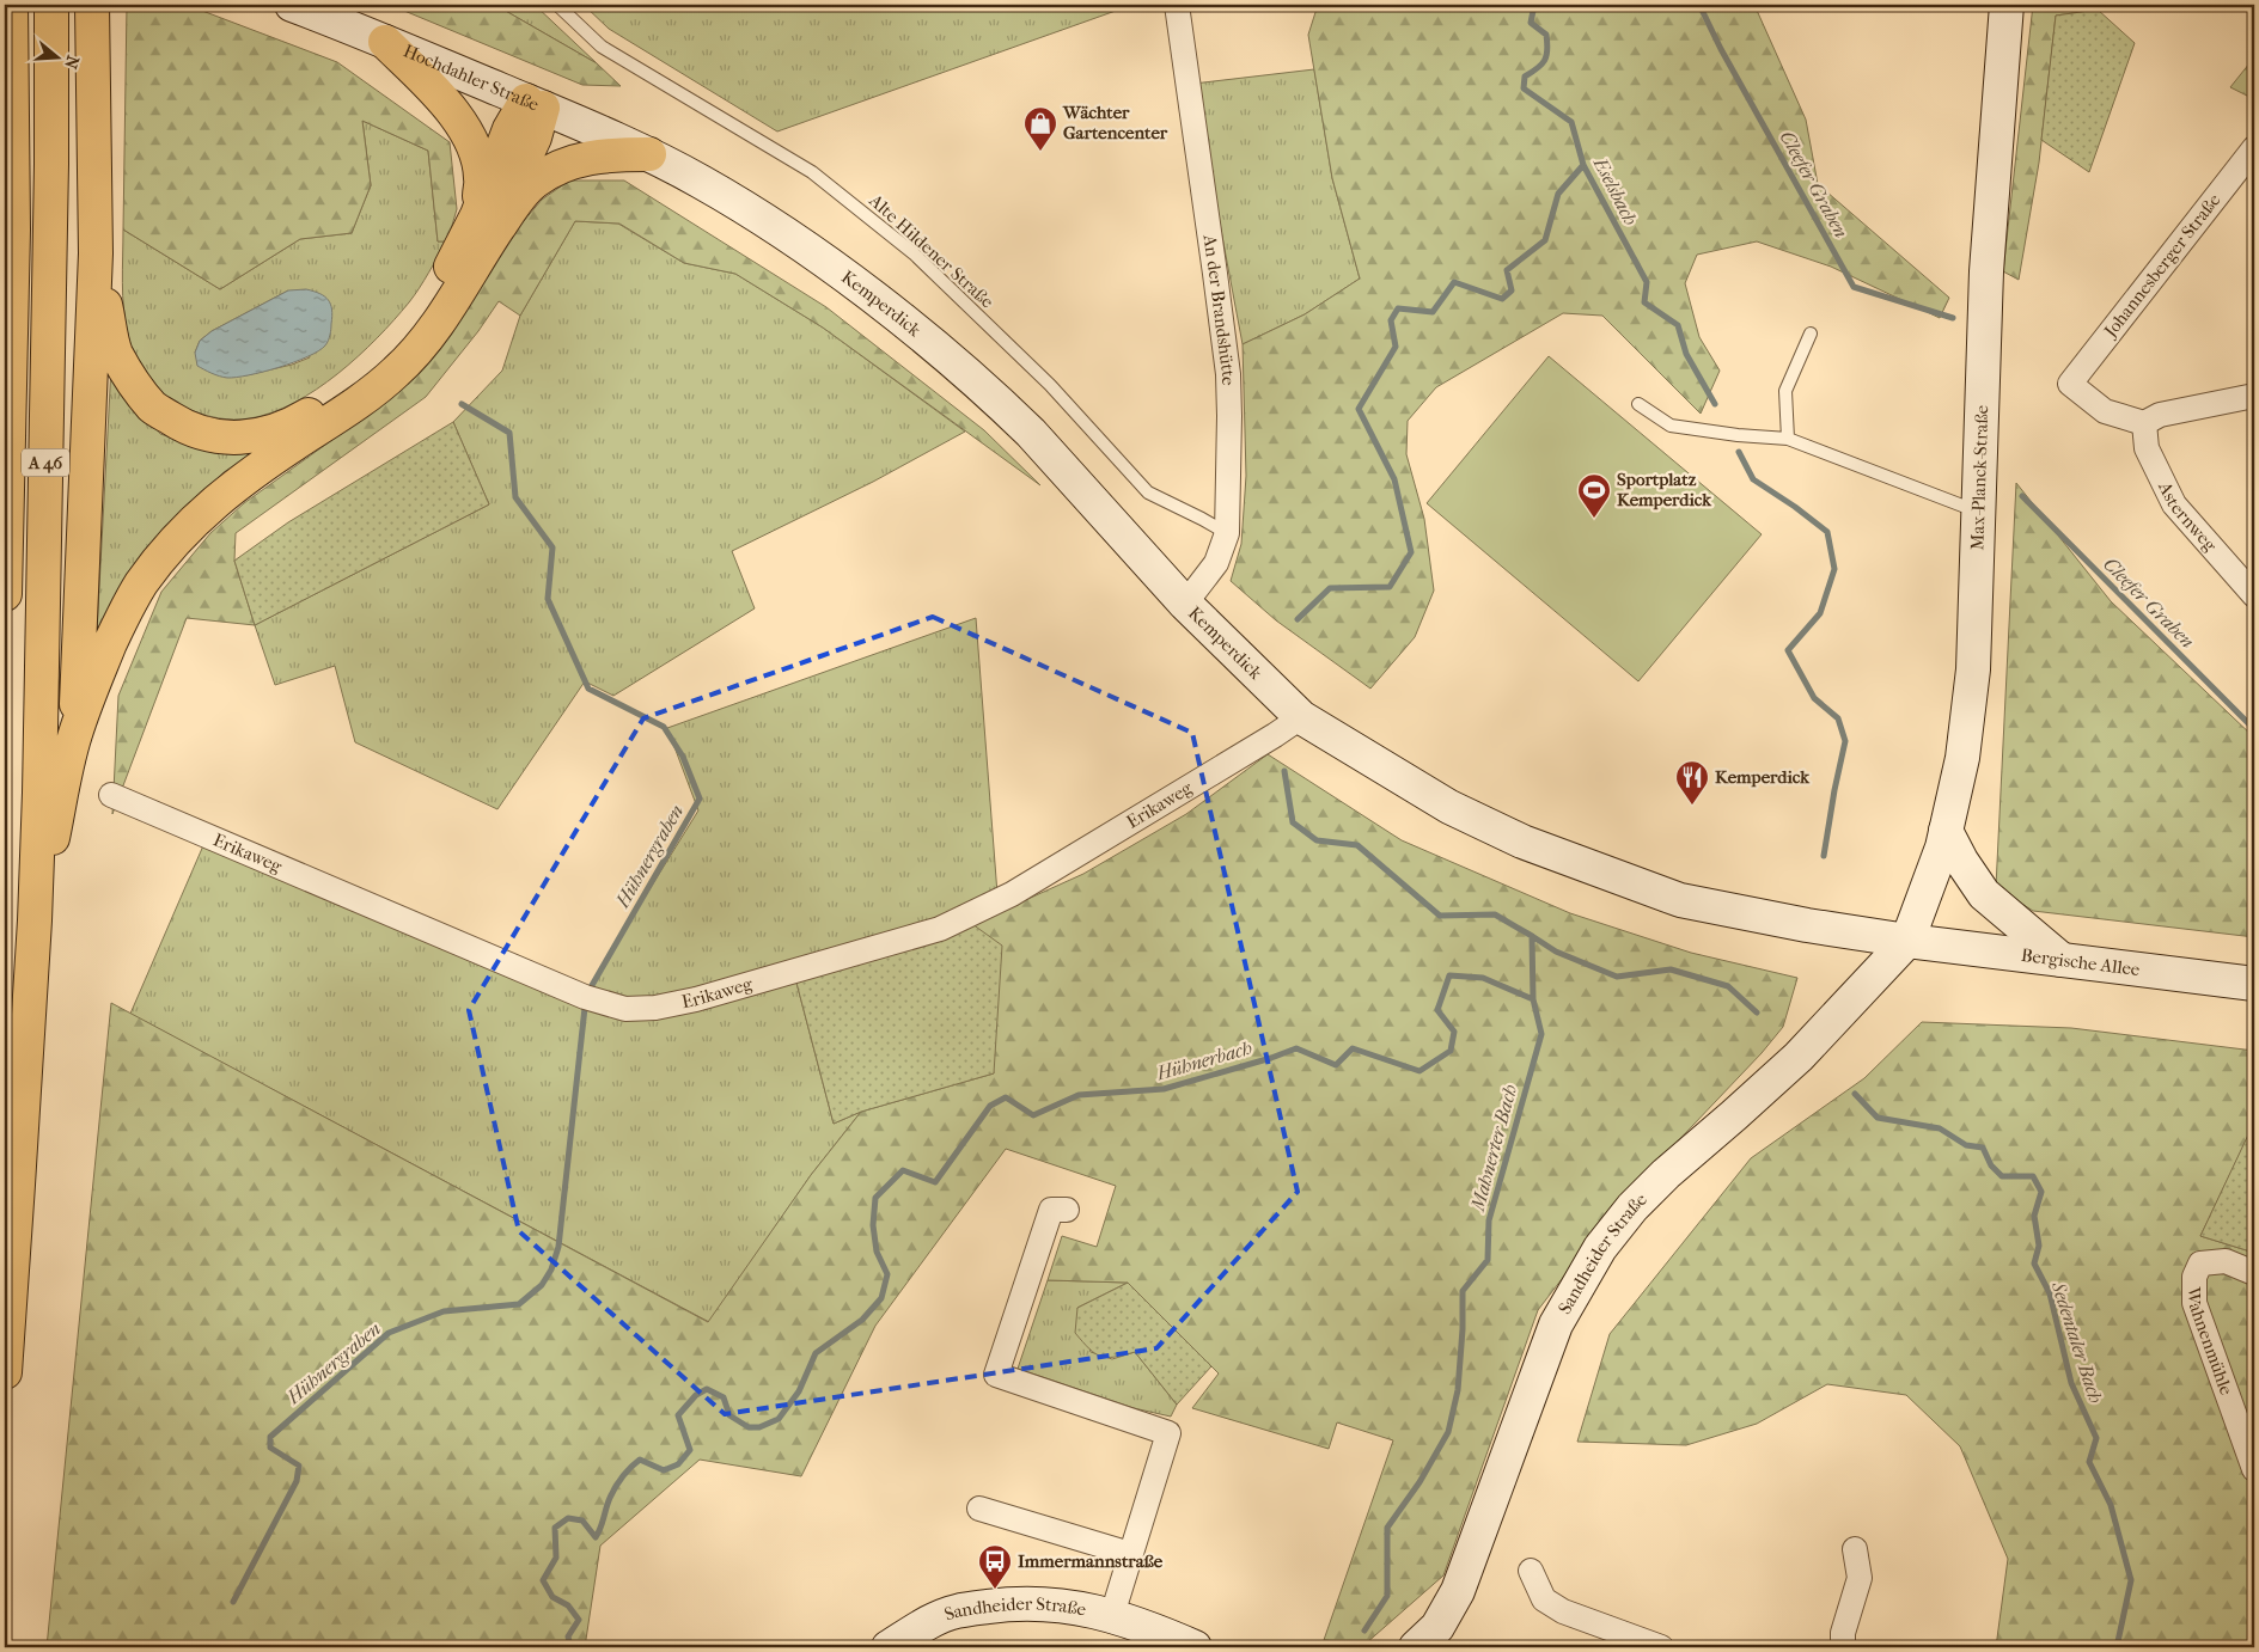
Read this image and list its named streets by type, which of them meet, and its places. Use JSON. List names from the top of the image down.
{
  "streets": {
    "highway": ["A 46"],
    "street": [
      "Hochdahler Straße",
      "Johannesberger Straße",
      "Kemperdick",
      "An der Brandshütte",
      "Max-Planck-Straße",
      "Asternweg",
      "Erikaweg",
      "Bergische Allee",
      "Sandheider Straße",
      "Wahnenmühle"
    ],
    "lane": ["Alte Hildener Straße"]
  },
  "crossings": [
    ["Hochdahler Straße", "Kemperdick"],
    ["Alte Hildener Straße", "An der Brandshütte"],
    ["Johannesberger Straße", "Asternweg"],
    ["Kemperdick", "An der Brandshütte"],
    ["Kemperdick", "Max-Planck-Straße"],
    ["Kemperdick", "Erikaweg"],
    ["Kemperdick", "Bergische Allee"],
    ["Kemperdick", "Sandheider Straße"],
    ["Max-Planck-Straße", "Bergische Allee"],
    ["Max-Planck-Straße", "Sandheider Straße"],
    ["Bergische Allee", "Sandheider Straße"]
  ],
  "water": [
    "Cleefer Graben",
    "Eselsbach",
    "Hühnergraben",
    "Hühnerbach",
    "Mahnerter Bach",
    "Sedentaler Bach"
  ],
  "places": {
    "shop": ["Wächter Gartencenter"],
    "sports": ["Sportplatz Kemperdick"],
    "restaurant": ["Kemperdick"],
    "bus stop": ["Immermannstraße"]
  },
  "north": "right"
}
